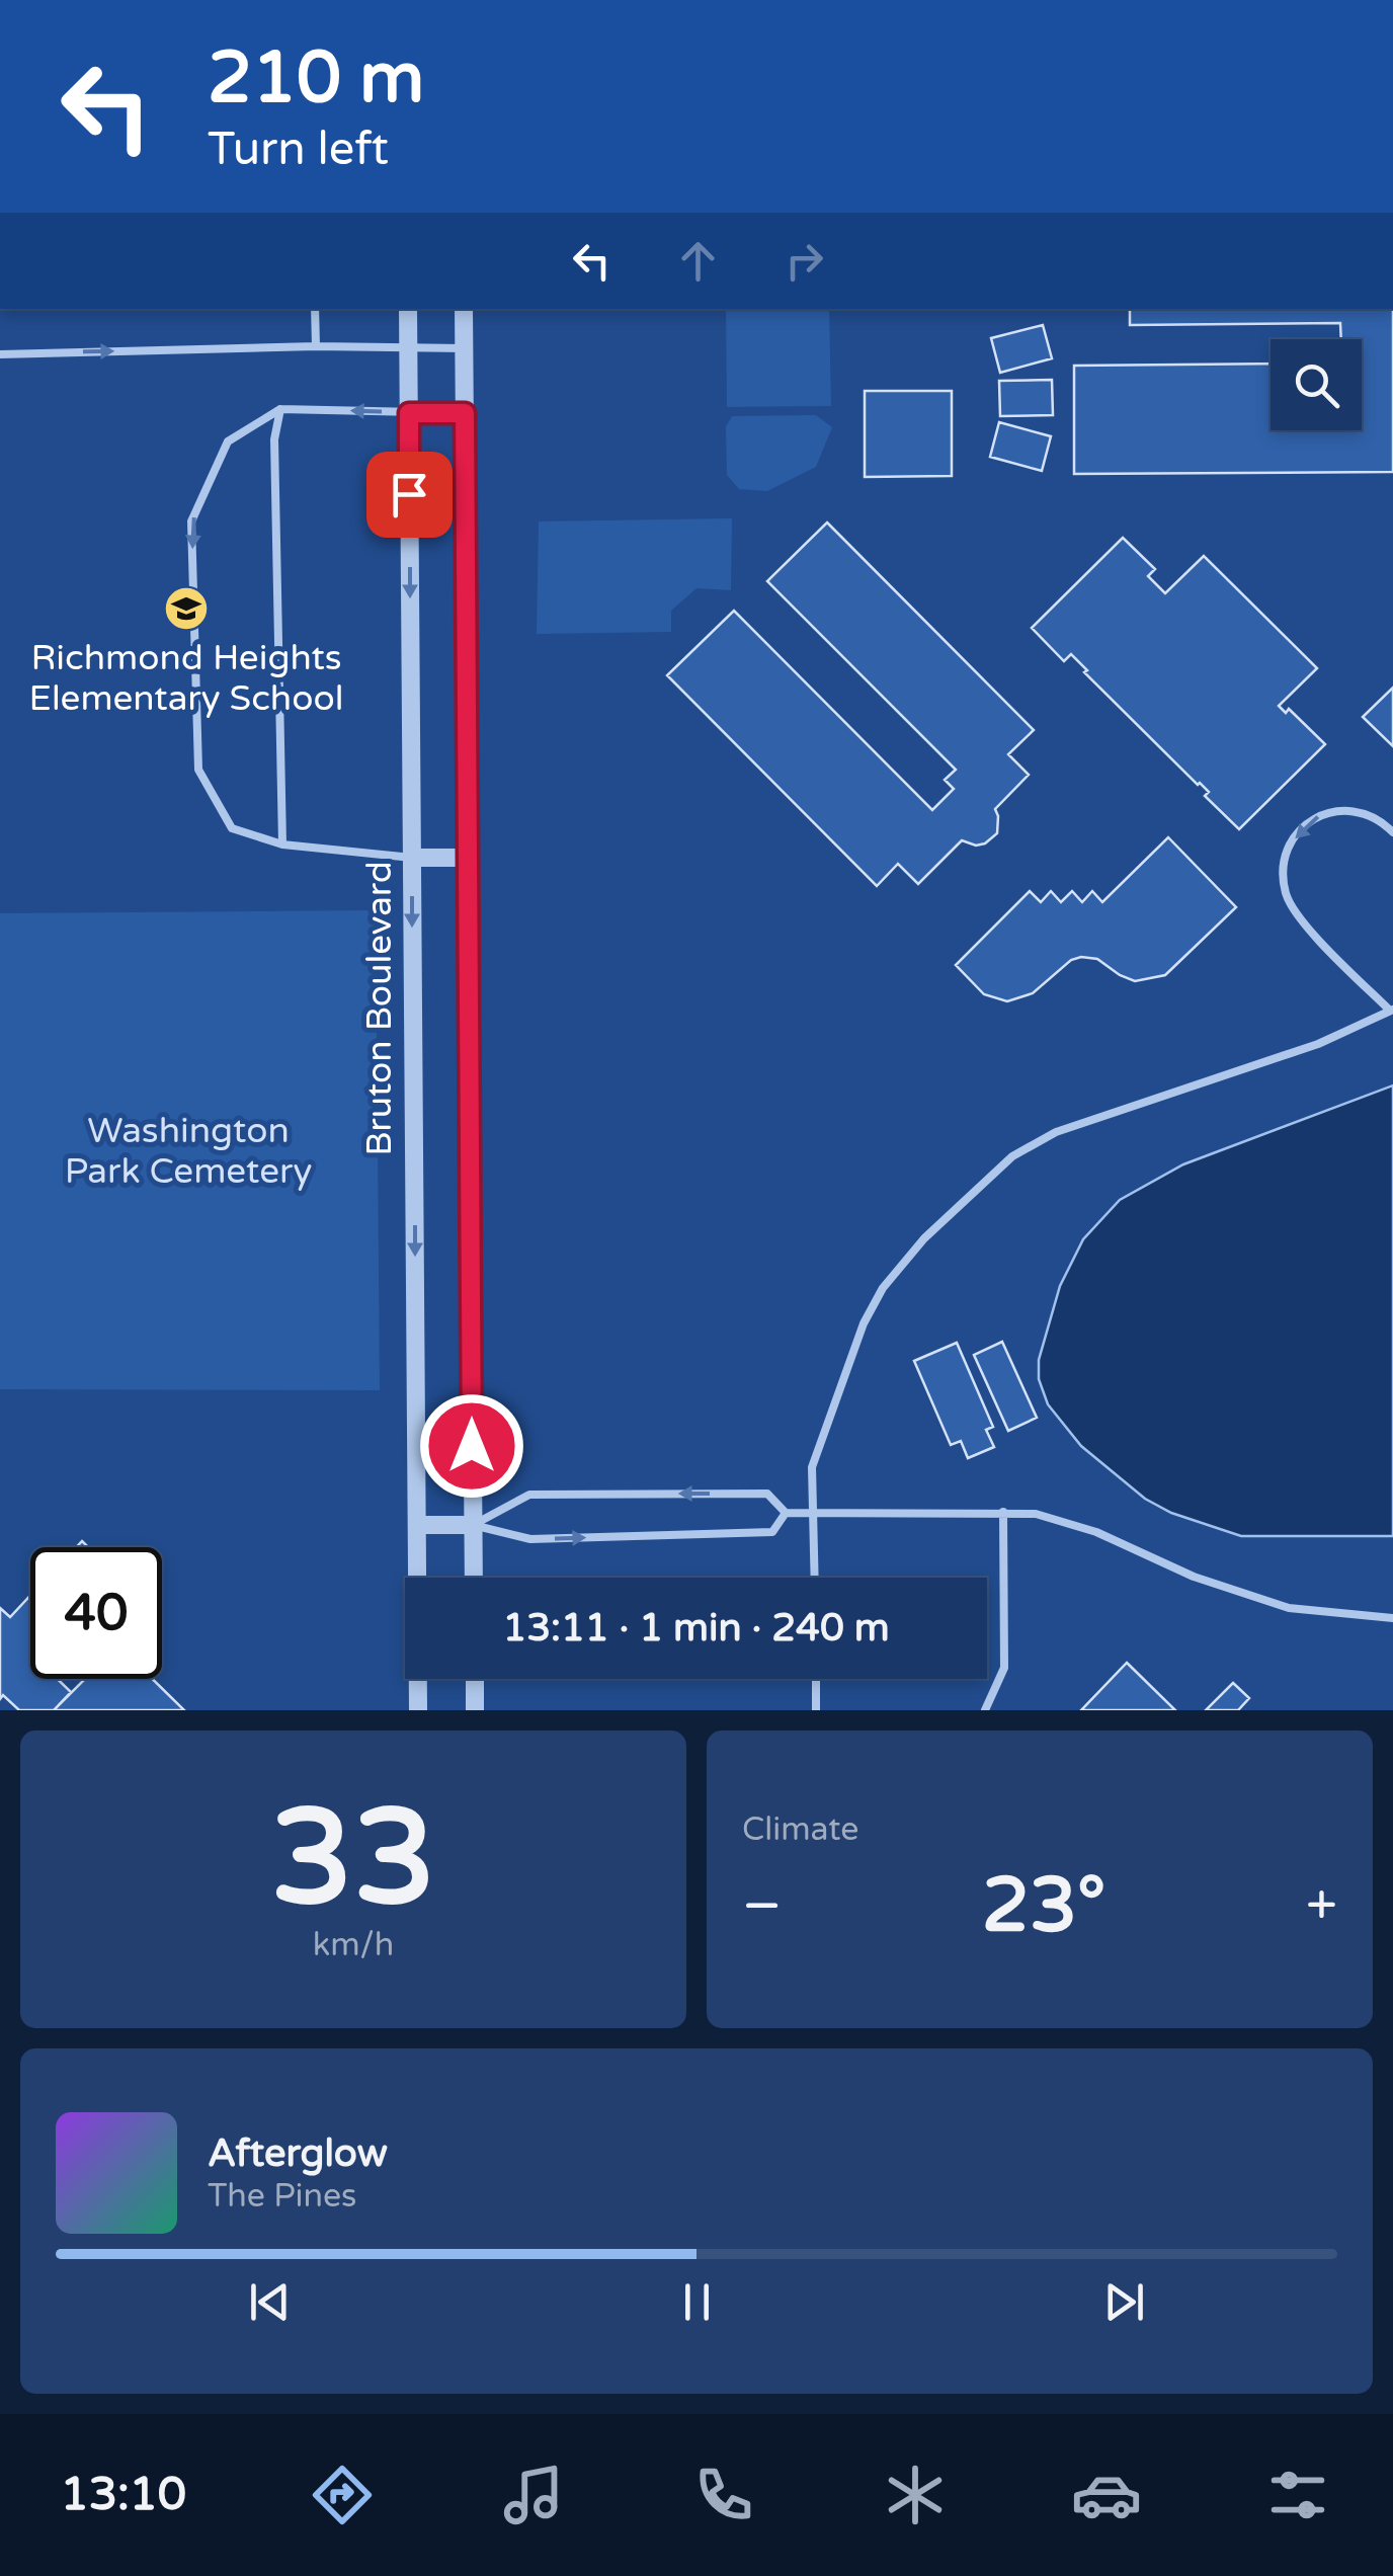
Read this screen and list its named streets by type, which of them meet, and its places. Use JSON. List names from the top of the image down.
{
  "streets": {
    "street": ["Bruton Boulevard"]
  },
  "parks": ["Washington Park Cemetery"],
  "places": {
    "school or university": ["Richmond Heights Elementary School"]
  },
  "page": {
    "turn": ["210 m", "Turn left"],
    "limit": "40",
    "trip": "13:11 · 1 min · 240 m",
    "tile": [
      ["33", "km/h"],
      "Climate"
    ],
    "heat": ["−", "23°", "+"],
    "song": ["Afterglow", "The Pines"],
    "tabs": "13:10"
  }
}
